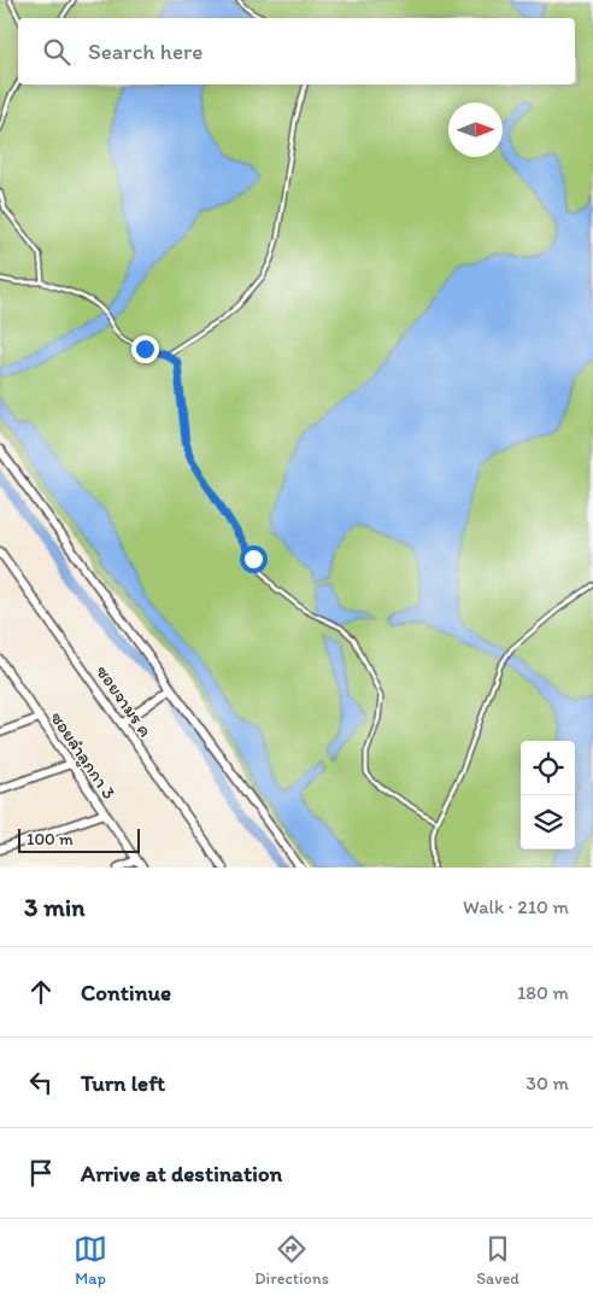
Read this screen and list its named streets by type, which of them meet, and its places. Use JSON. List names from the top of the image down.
{
  "streets": {
    "street": ["ซอยจามร ค", "ซอยลำลูกกา 3"]
  },
  "scale_bar": "100 m",
  "north": "right",
  "page": {
    "search": "Search here",
    "scale": "100 m",
    "heading": ["3 min", "Walk · 210 m"],
    "list": [
      ["Continue", "180 m"],
      ["Turn left", "30 m"],
      "Arrive at destination"
    ],
    "nav": ["Map", "Directions", "Saved"]
  }
}
